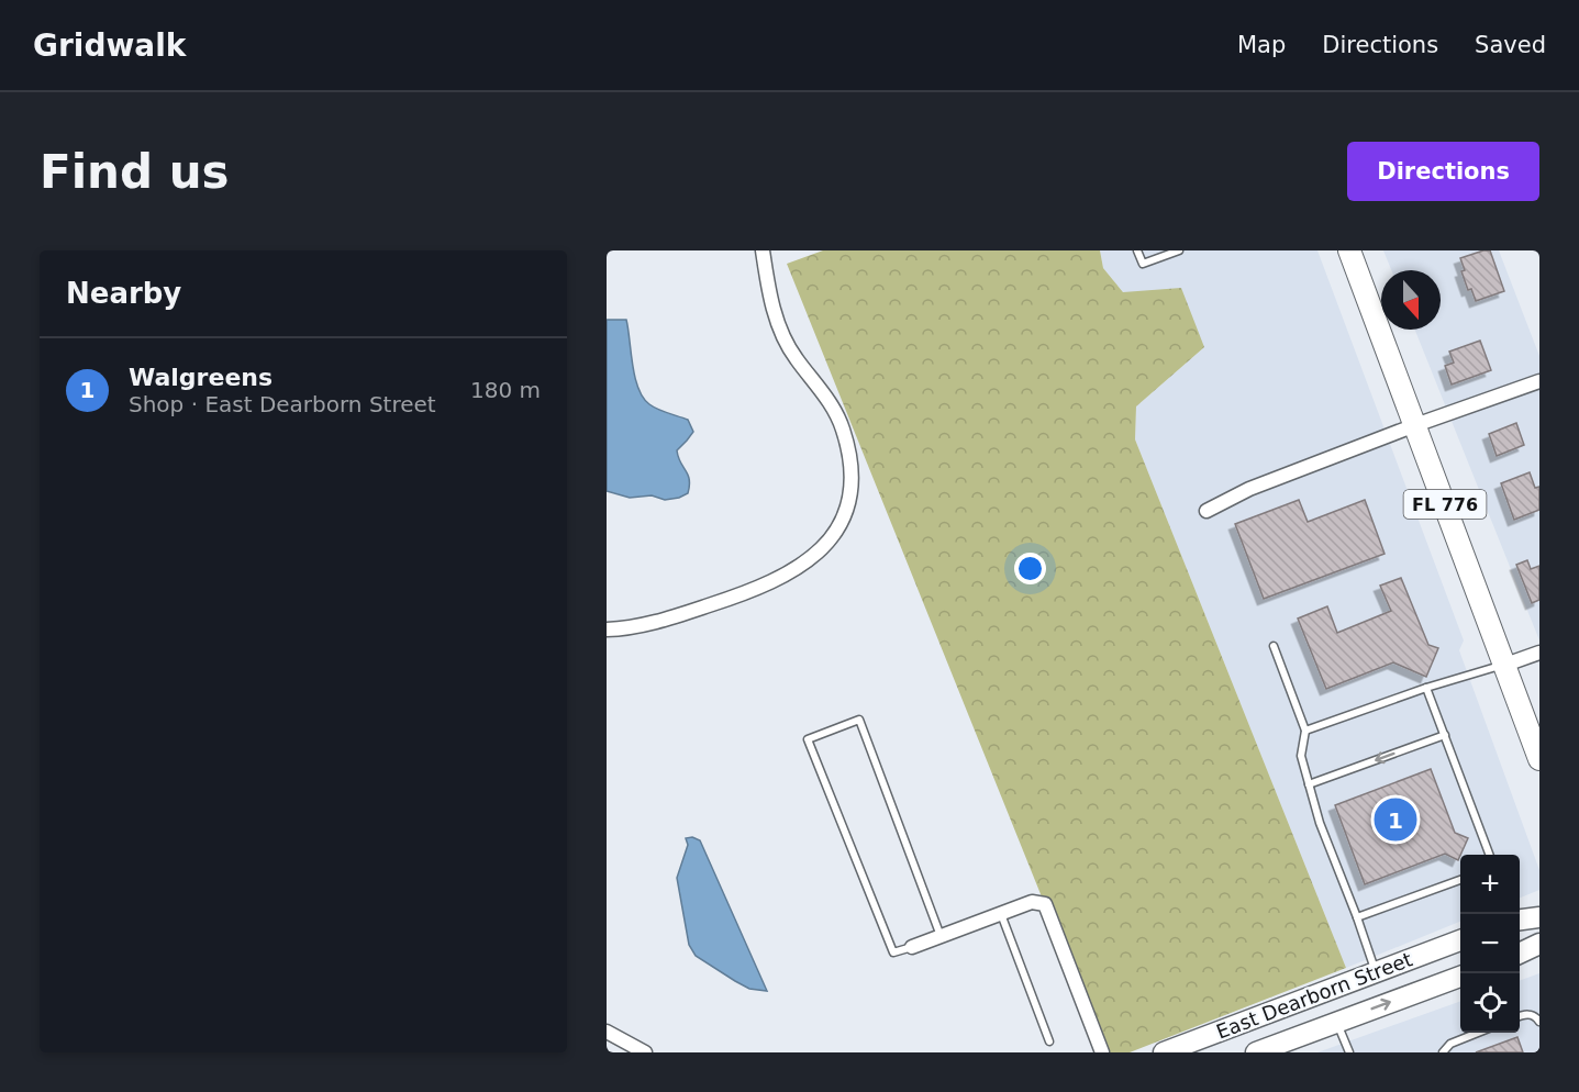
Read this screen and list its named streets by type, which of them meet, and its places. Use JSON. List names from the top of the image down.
{
  "streets": {
    "main road": ["FL 776", "East Dearborn Street"]
  },
  "north": "bottom",
  "page": {
    "header": "Gridwalk",
    "nav": ["Map", "Directions", "Saved"],
    "buttons": "Directions",
    "title": "Find us",
    "heading": "Nearby",
    "list": [
      {
        "mark": "1",
        "name": "Walgreens",
        "note": "Shop · East Dearborn Street",
        "value": "180 m"
      }
    ],
    "pins": "1",
    "map_buttons": ["+", "−"]
  }
}
